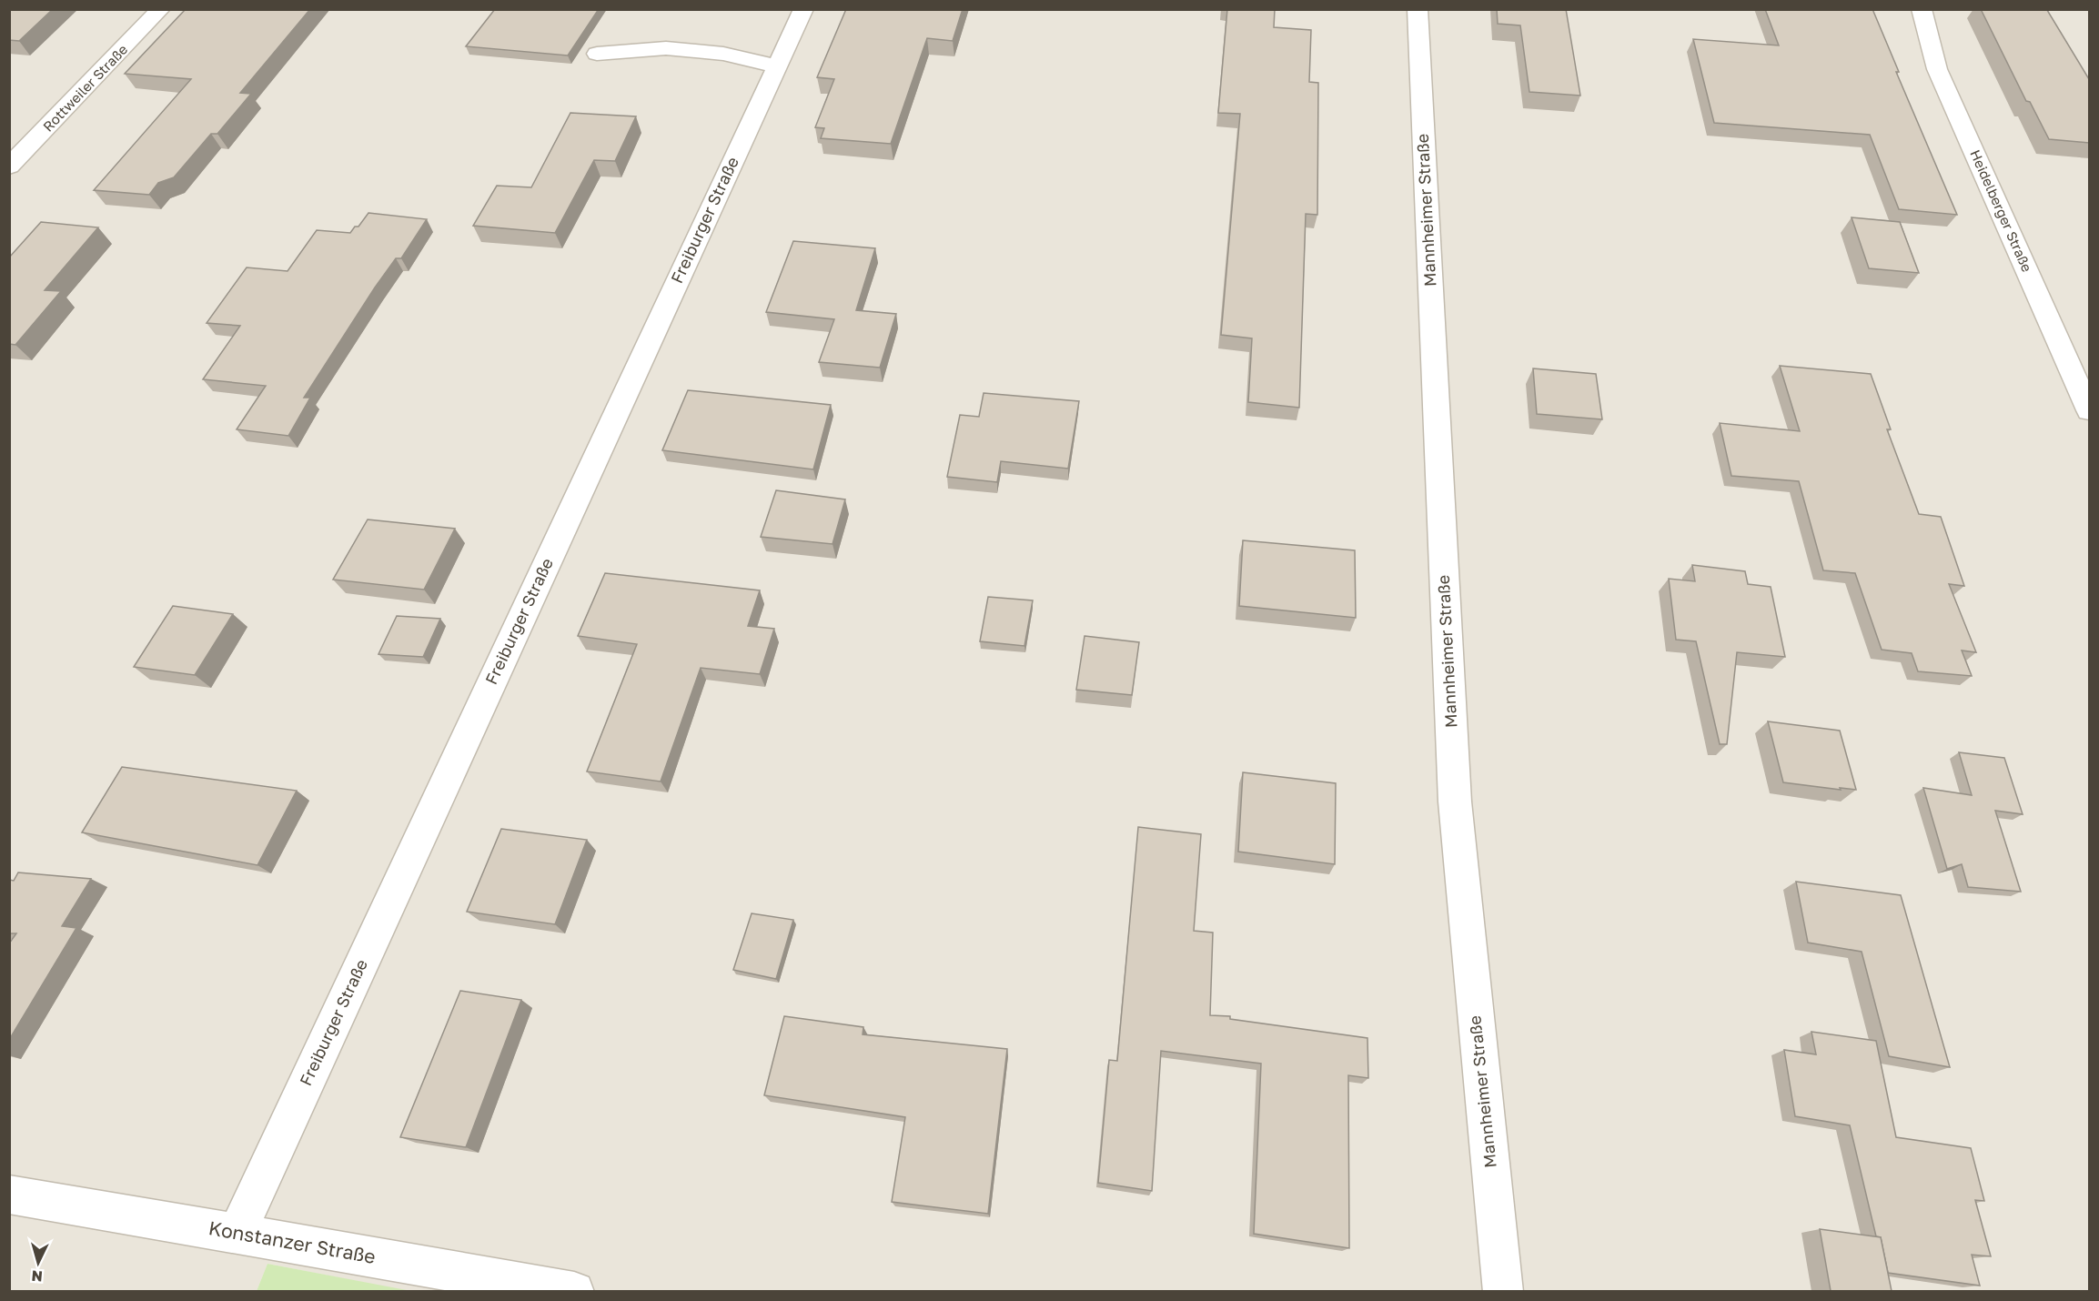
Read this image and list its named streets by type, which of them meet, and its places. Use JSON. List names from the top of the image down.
{
  "streets": {
    "street": [
      "Rottweiler Straße",
      "Mannheimer Straße",
      "Heidelberger Straße",
      "Freiburger Straße",
      "Konstanzer Straße"
    ]
  },
  "crossings": [
    ["Freiburger Straße", "Konstanzer Straße"]
  ],
  "north": "bottom"
}
